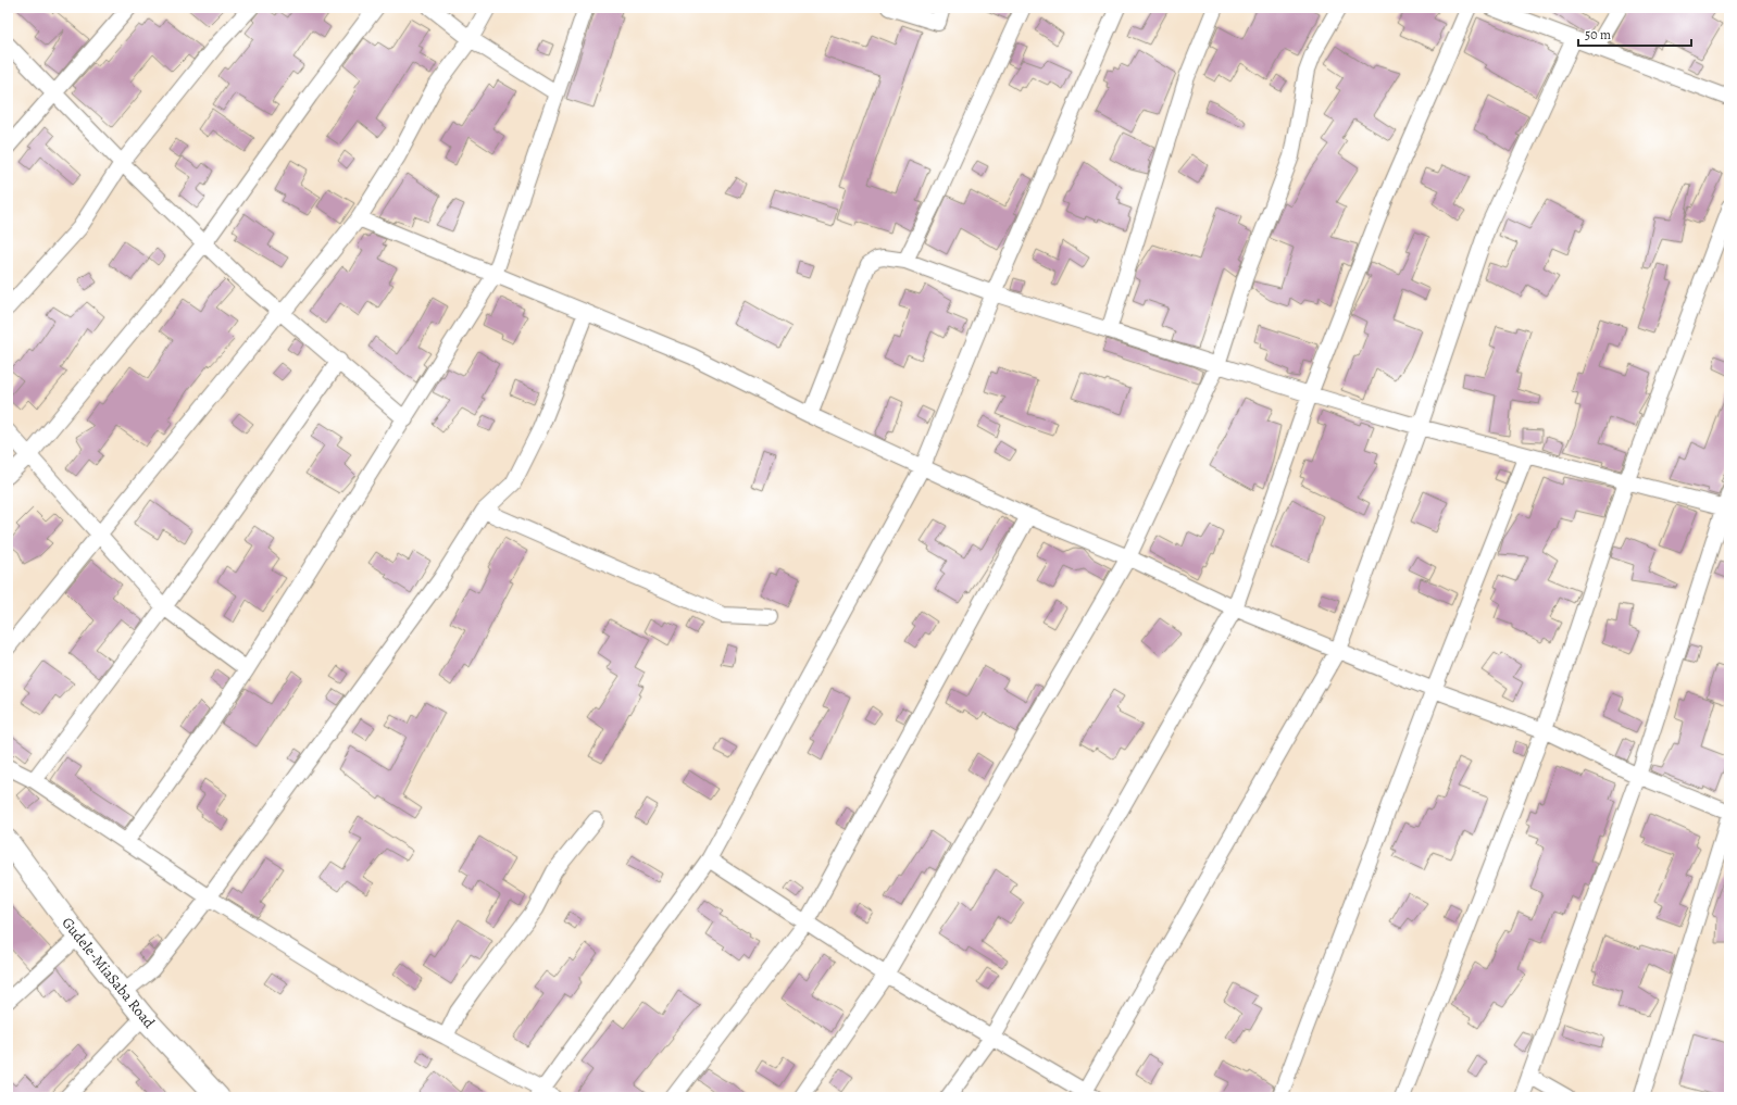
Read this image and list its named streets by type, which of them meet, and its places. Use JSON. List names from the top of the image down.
{
  "streets": {
    "street": ["Gudele-MiaSaba Road"]
  },
  "scale_bar": "50 m"
}
